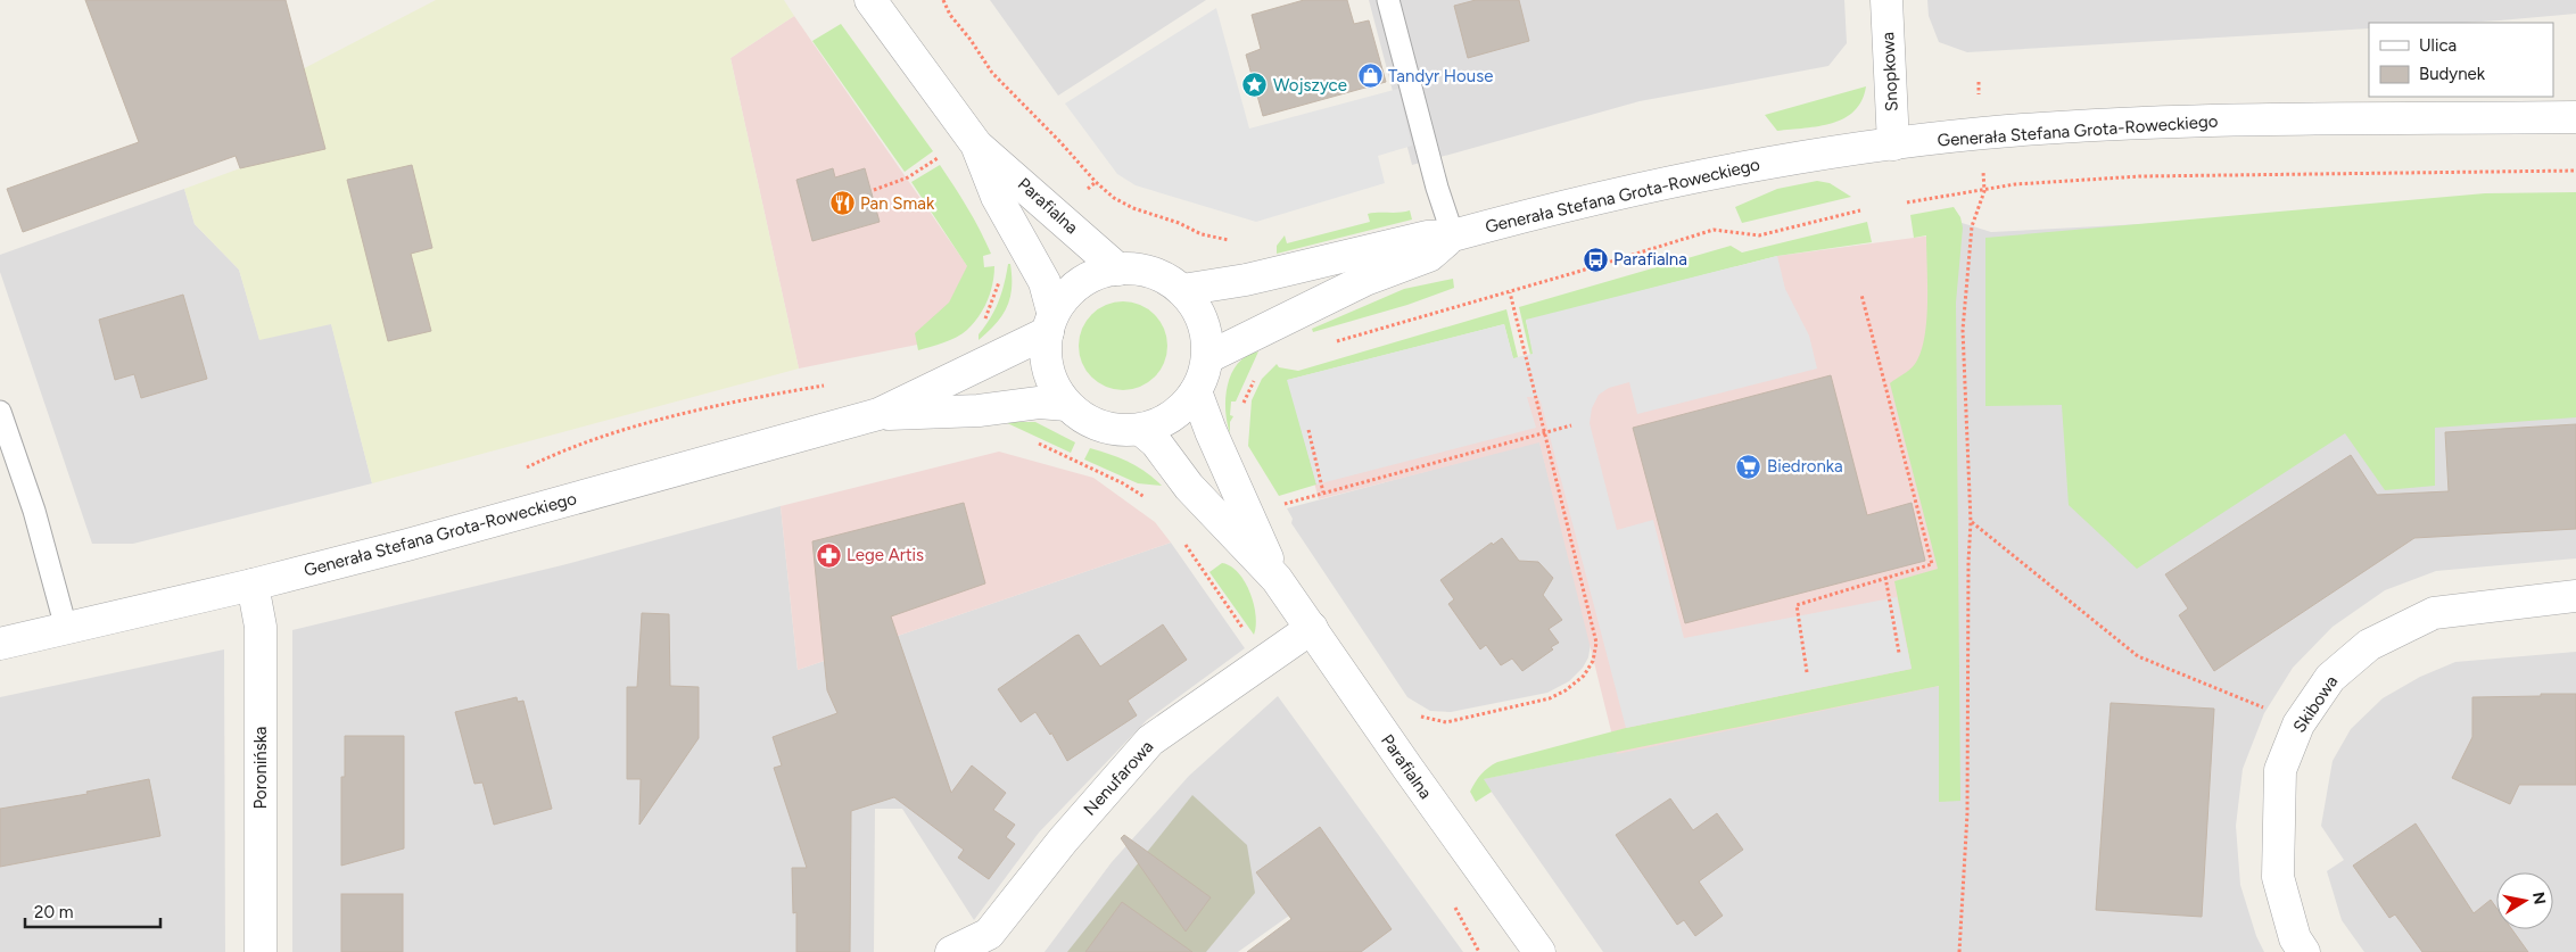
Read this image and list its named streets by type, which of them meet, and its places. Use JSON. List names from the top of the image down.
{
  "streets": {
    "street": [
      "Snopkowa",
      "Generała Stefana Grota-Roweckiego",
      "Parafialna",
      "Skibowa",
      "Poronińska",
      "Nenufarowa"
    ]
  },
  "crossings": [
    ["Snopkowa", "Generała Stefana Grota-Roweckiego"],
    ["Generała Stefana Grota-Roweckiego", "Parafialna"],
    ["Generała Stefana Grota-Roweckiego", "Poronińska"],
    ["Parafialna", "Nenufarowa"]
  ],
  "places": {
    "shop": ["Tandyr House"],
    "place": ["Wojszyce"],
    "restaurant": ["Pan Smak"],
    "bus stop": ["Parafialna"],
    "supermarket": ["Biedronka"],
    "pharmacy": ["Lege Artis"]
  },
  "legend": ["Ulica", "Budynek"],
  "scale_bar": "20 m",
  "north": "right"
}
